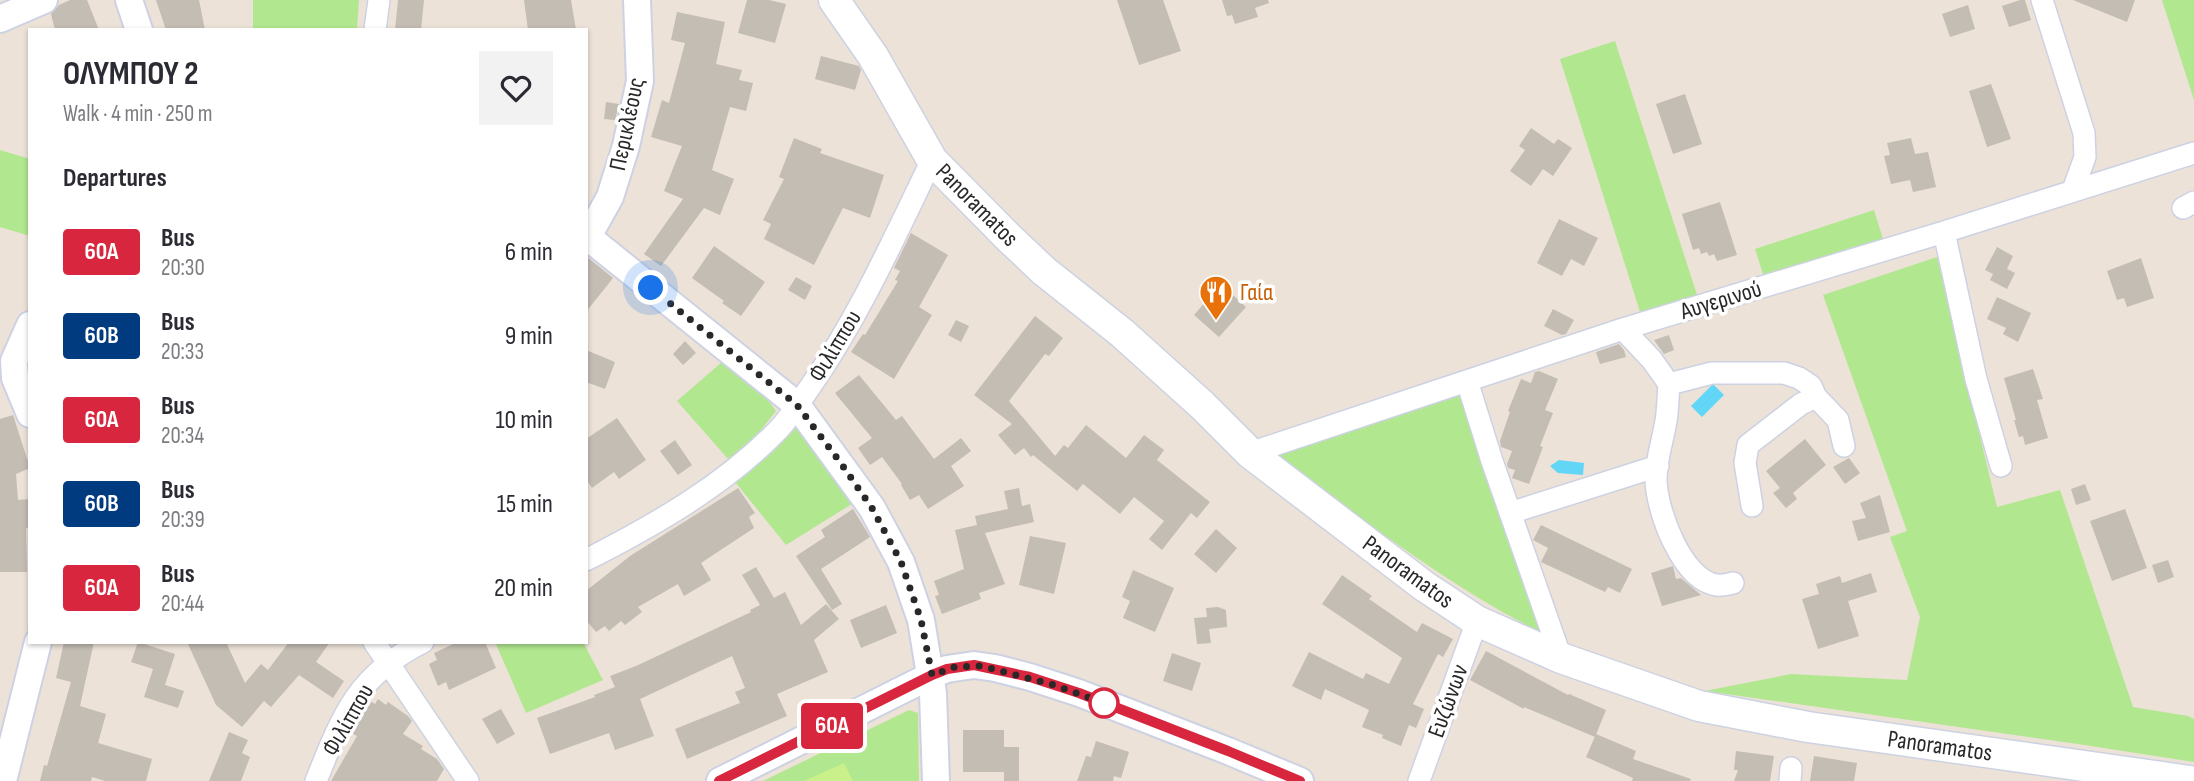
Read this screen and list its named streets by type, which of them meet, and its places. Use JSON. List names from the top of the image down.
{
  "streets": {
    "main road": ["Panoramatos"],
    "street": [
      "Περικλέους",
      "Αυγερινού",
      "Φιλίππου",
      "Ευζώνων"
    ]
  },
  "crossings": [
    ["Panoramatos", "Αυγερινού"],
    ["Panoramatos", "Φιλίππου"],
    ["Panoramatos", "Ευζώνων"]
  ],
  "places": {
    "restaurant": ["Γαία"]
  },
  "lines": ["bus line 60Α"],
  "page": {
    "on_map": "60Α",
    "heading": [
      ["ΟΛΥΜΠΟΥ 2", "Walk · 4 min · 250 m"],
      "Departures"
    ],
    "list": [
      {
        "mark": "60Α",
        "name": "Bus",
        "note": "20:30",
        "value": "6 min"
      },
      {
        "mark": "60Β",
        "name": "Bus",
        "note": "20:33",
        "value": "9 min"
      },
      {
        "mark": "60Α",
        "name": "Bus",
        "note": "20:34",
        "value": "10 min"
      },
      {
        "mark": "60Β",
        "name": "Bus",
        "note": "20:39",
        "value": "15 min"
      },
      {
        "mark": "60Α",
        "name": "Bus",
        "note": "20:44",
        "value": "20 min"
      }
    ]
  }
}
